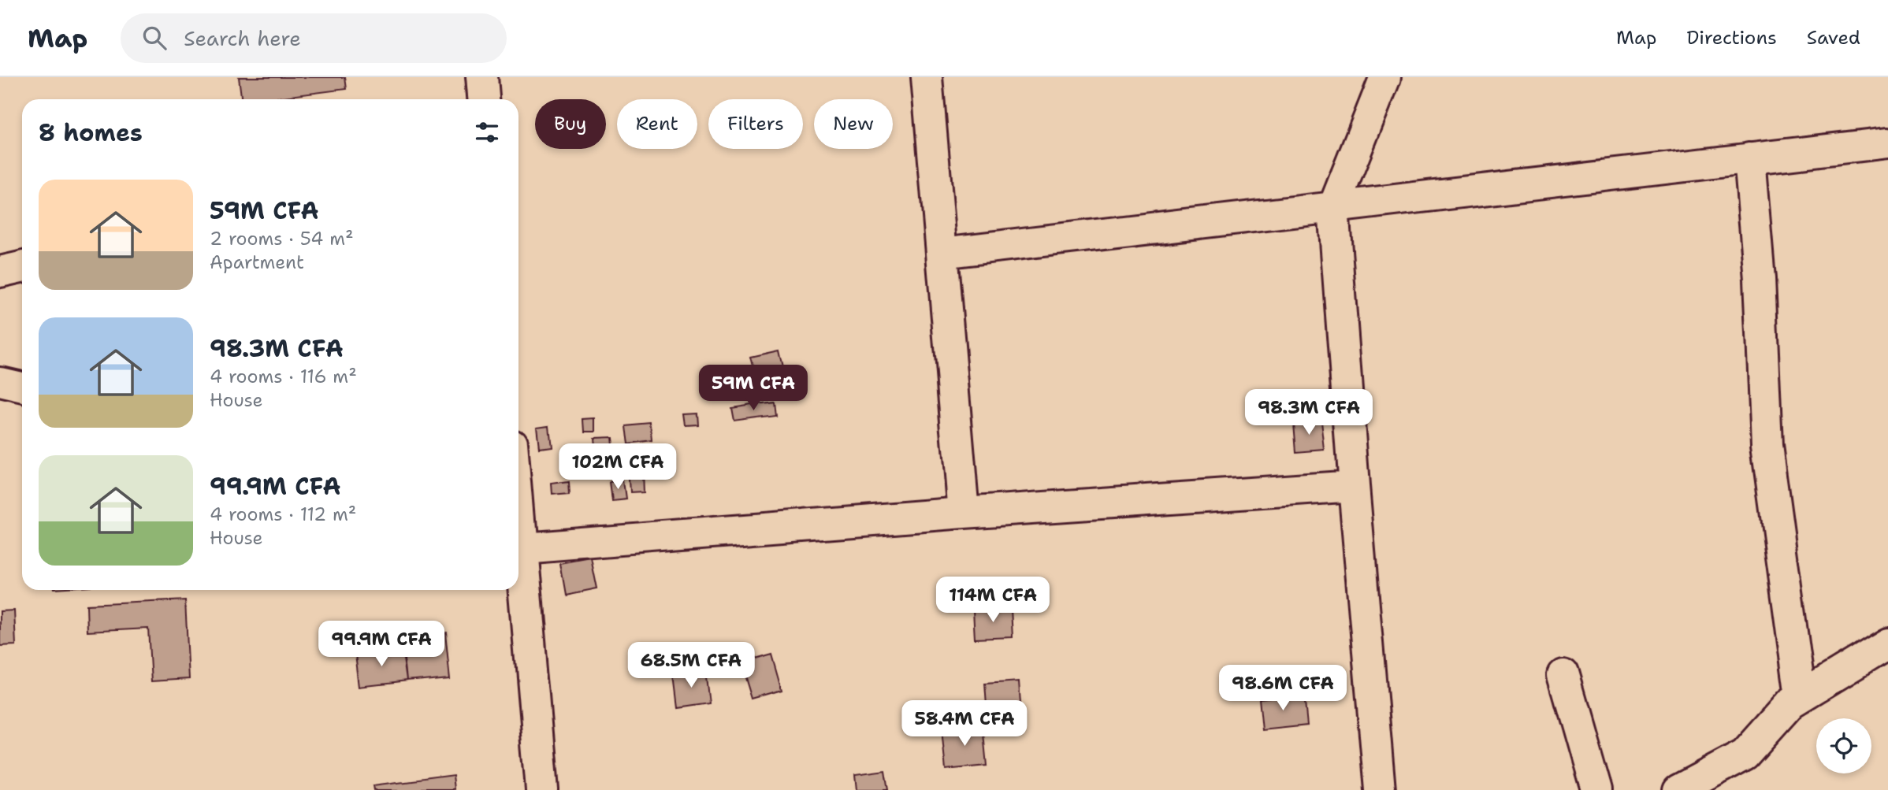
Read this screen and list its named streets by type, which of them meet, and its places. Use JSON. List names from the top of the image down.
{
  "page": {
    "header": "Map",
    "search": "Search here",
    "nav": ["Map", "Directions", "Saved"],
    "chip": [
      "Buy",
      "Rent",
      "Filters",
      "New"
    ],
    "heading": "8 homes",
    "list": [
      {
        "name": "59M CFA",
        "note": "2 rooms · 54 m² · Apartment"
      },
      {
        "name": "98.3M CFA",
        "note": "4 rooms · 116 m² · House"
      },
      {
        "name": "99.9M CFA",
        "note": "4 rooms · 112 m² · House"
      }
    ],
    "price": [
      "59M CFA",
      "98.3M CFA",
      "102M CFA",
      "114M CFA",
      "99.9M CFA",
      "68.5M CFA",
      "98.6M CFA",
      "58.4M CFA"
    ]
  }
}
